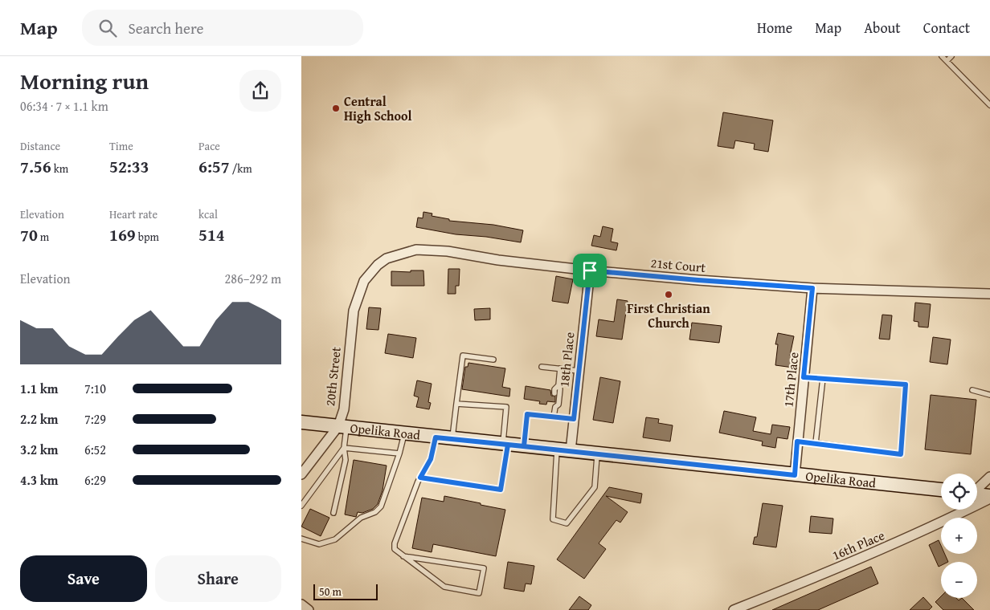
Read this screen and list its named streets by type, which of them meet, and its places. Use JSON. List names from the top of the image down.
{
  "streets": {
    "main road": ["Opelika Road"],
    "street": [
      "21st Court",
      "18th Place",
      "20th Street",
      "17th Place",
      "16th Place"
    ]
  },
  "crossings": [
    ["21st Court", "18th Place"],
    ["21st Court", "20th Street"],
    ["21st Court", "17th Place"],
    ["18th Place", "Opelika Road"],
    ["20th Street", "Opelika Road"],
    ["17th Place", "Opelika Road"]
  ],
  "places": ["Central High School", "First Christian Church"],
  "scale_bar": "50 m",
  "page": {
    "header": "Map",
    "search": "Search here",
    "nav": [
      "Home",
      "Map",
      "About",
      "Contact"
    ],
    "heading": ["Morning run", "06:34 · 7 × 1.1 km"],
    "stats": [
      ["Distance", "7.56 km"],
      ["Time", "52:33"],
      ["Pace", "6:57 /km"],
      ["Elevation", "70 m"],
      ["Heart rate", "169 bpm"],
      ["kcal", "514"]
    ],
    "chart": ["Elevation", "286–292 m"],
    "list": [
      {
        "name": "1.1 km",
        "note": "7:10"
      },
      {
        "name": "2.2 km",
        "note": "7:29"
      },
      {
        "name": "3.2 km",
        "note": "6:52"
      },
      {
        "name": "4.3 km",
        "note": "6:29"
      }
    ],
    "map_buttons": ["+", "−"],
    "buttons": ["Save", "Share"],
    "scale": "50 m"
  }
}
